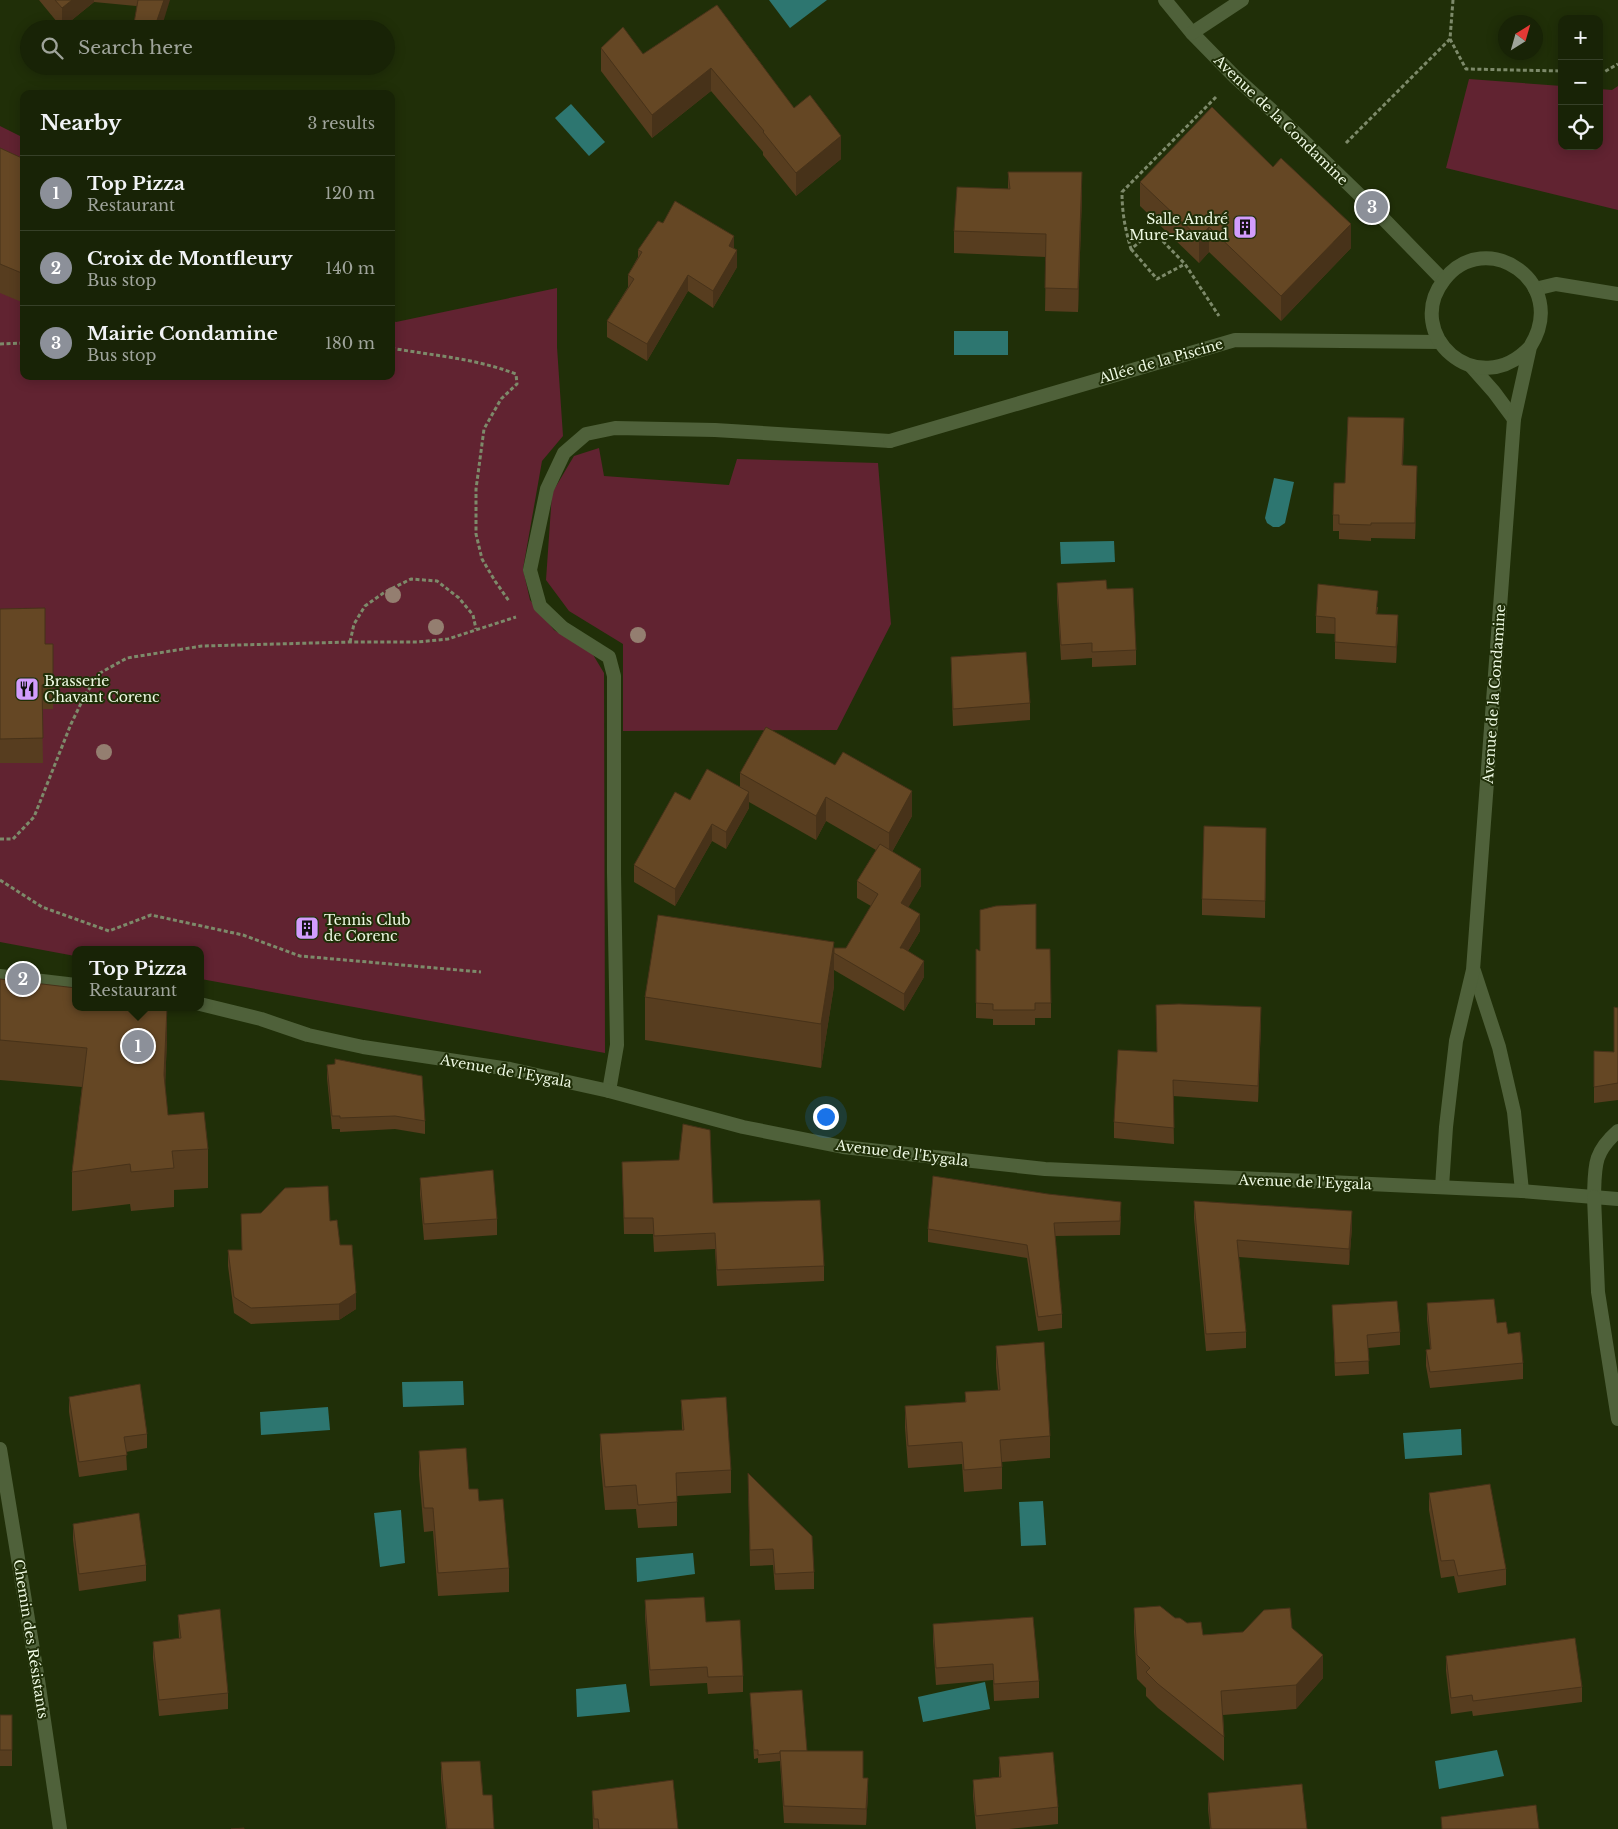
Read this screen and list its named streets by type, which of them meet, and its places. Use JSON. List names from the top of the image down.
{
  "streets": {
    "street": [
      "Avenue de la Condamine",
      "Allée de la Piscine",
      "Avenue de l'Eygala",
      "Chemin des Résistants"
    ]
  },
  "crossings": [
    ["Avenue de la Condamine", "Allée de la Piscine"],
    ["Avenue de la Condamine", "Avenue de l'Eygala"]
  ],
  "places": {
    "building": ["Salle André Mure-Ravaud", "Tennis Club de Corenc"],
    "restaurant": ["Brasserie Chavant Corenc"]
  },
  "north": "top right",
  "page": {
    "map_buttons": ["+", "−"],
    "search": "Search here",
    "heading": ["Nearby", "3 results"],
    "list": [
      {
        "mark": "1",
        "name": "Top Pizza",
        "note": "Restaurant",
        "value": "120 m"
      },
      {
        "mark": "2",
        "name": "Croix de Montfleury",
        "note": "Bus stop",
        "value": "140 m"
      },
      {
        "mark": "3",
        "name": "Mairie Condamine",
        "note": "Bus stop",
        "value": "180 m"
      }
    ],
    "pins": ["3", "2", "1"],
    "popup": ["Top Pizza", "Restaurant"]
  }
}
